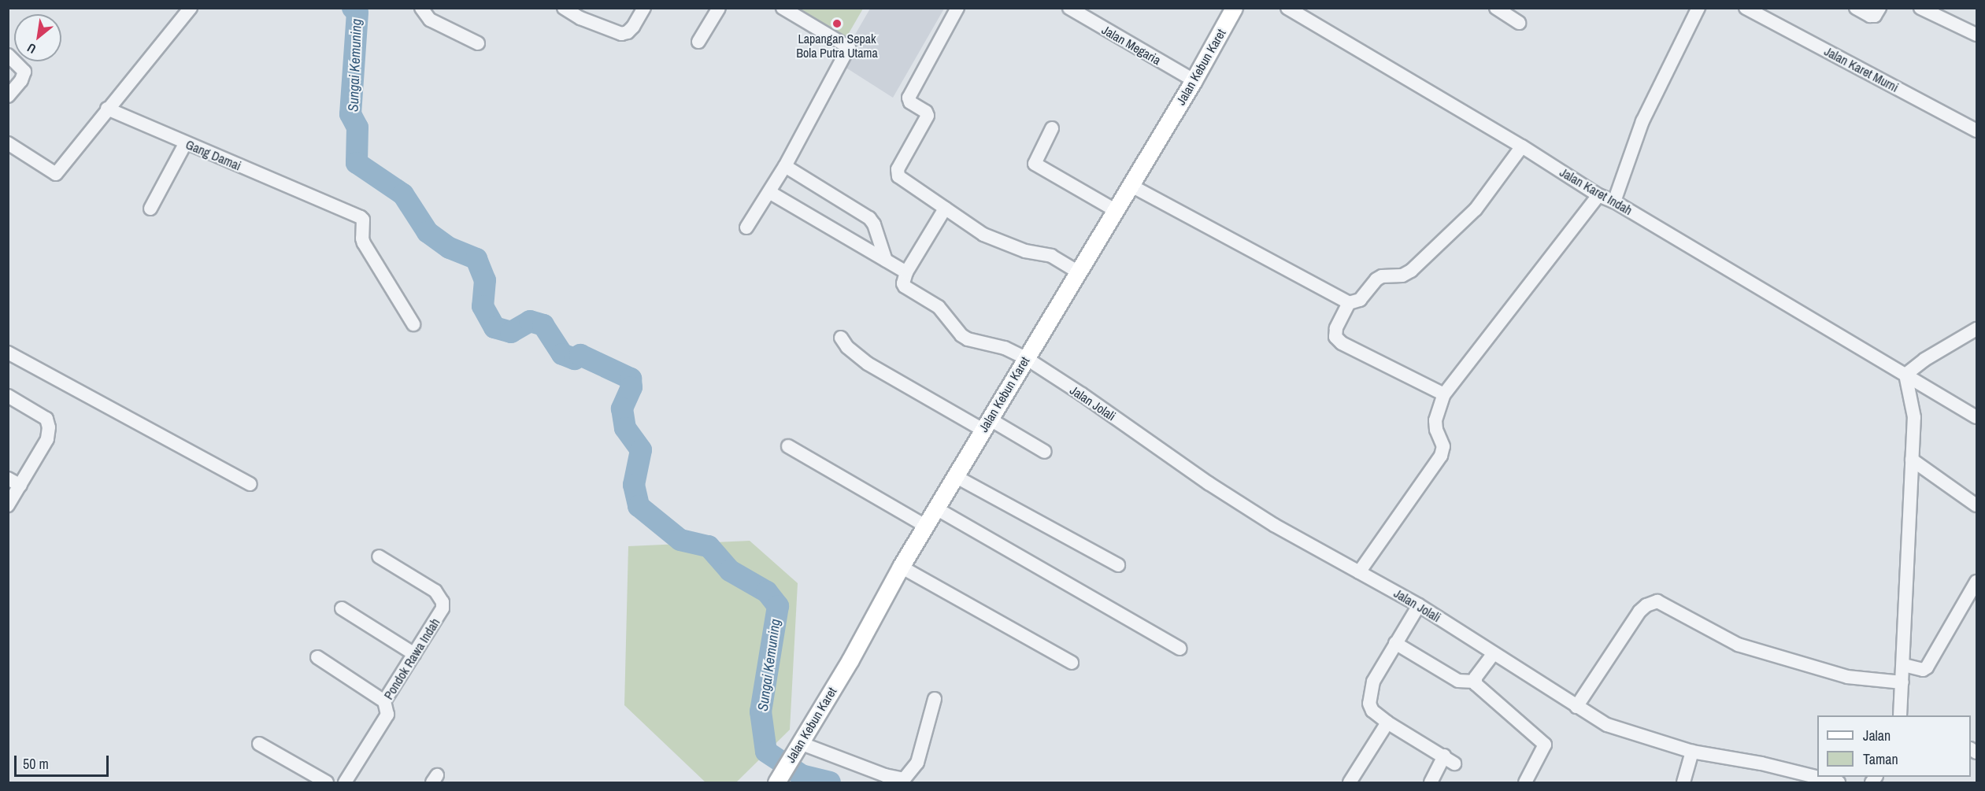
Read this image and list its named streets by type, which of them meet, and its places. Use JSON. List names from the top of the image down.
{
  "streets": {
    "main road": ["Jalan Kebun Karet"],
    "street": [
      "Jalan Megaria",
      "Jalan Karet Murni",
      "Gang Damai",
      "Jalan Karet Indah",
      "Jalan Jolali",
      "Pondok Rawa Indah"
    ]
  },
  "crossings": [
    ["Jalan Megaria", "Jalan Kebun Karet"],
    ["Jalan Kebun Karet", "Jalan Jolali"]
  ],
  "water": ["Sungai Kemuning"],
  "places": ["Lapangan Sepak Bola Putra Utama"],
  "legend": ["Jalan", "Taman"],
  "scale_bar": "50 m",
  "north": "bottom left"
}
